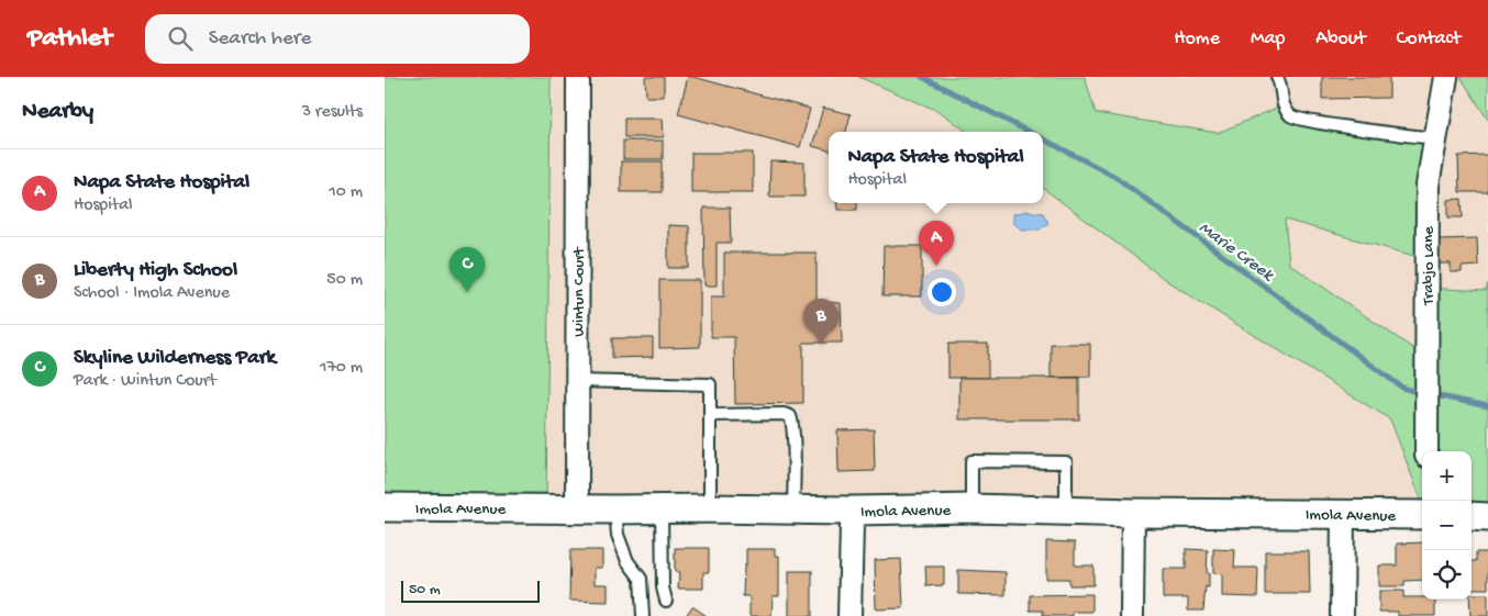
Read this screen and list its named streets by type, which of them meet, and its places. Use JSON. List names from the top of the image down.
{
  "streets": {
    "street": ["Trabjo Lane", "Wintun Court", "Imola Avenue"]
  },
  "crossings": [
    ["Wintun Court", "Imola Avenue"]
  ],
  "water": ["Marie Creek"],
  "scale_bar": "50 m",
  "page": {
    "header": "Pathlet",
    "search": "Search here",
    "nav": [
      "Home",
      "Map",
      "About",
      "Contact"
    ],
    "heading": ["Nearby", "3 results"],
    "popup": ["Napa State Hospital", "Hospital"],
    "list": [
      {
        "mark": "A",
        "name": "Napa State Hospital",
        "note": "Hospital",
        "value": "10 m"
      },
      {
        "mark": "B",
        "name": "Liberty High School",
        "note": "School · Imola Avenue",
        "value": "50 m"
      },
      {
        "mark": "C",
        "name": "Skyline Wilderness Park",
        "note": "Park · Wintun Court",
        "value": "170 m"
      }
    ],
    "pins": ["A", "C", "B"],
    "map_buttons": ["+", "−"],
    "scale": "50 m"
  }
}
